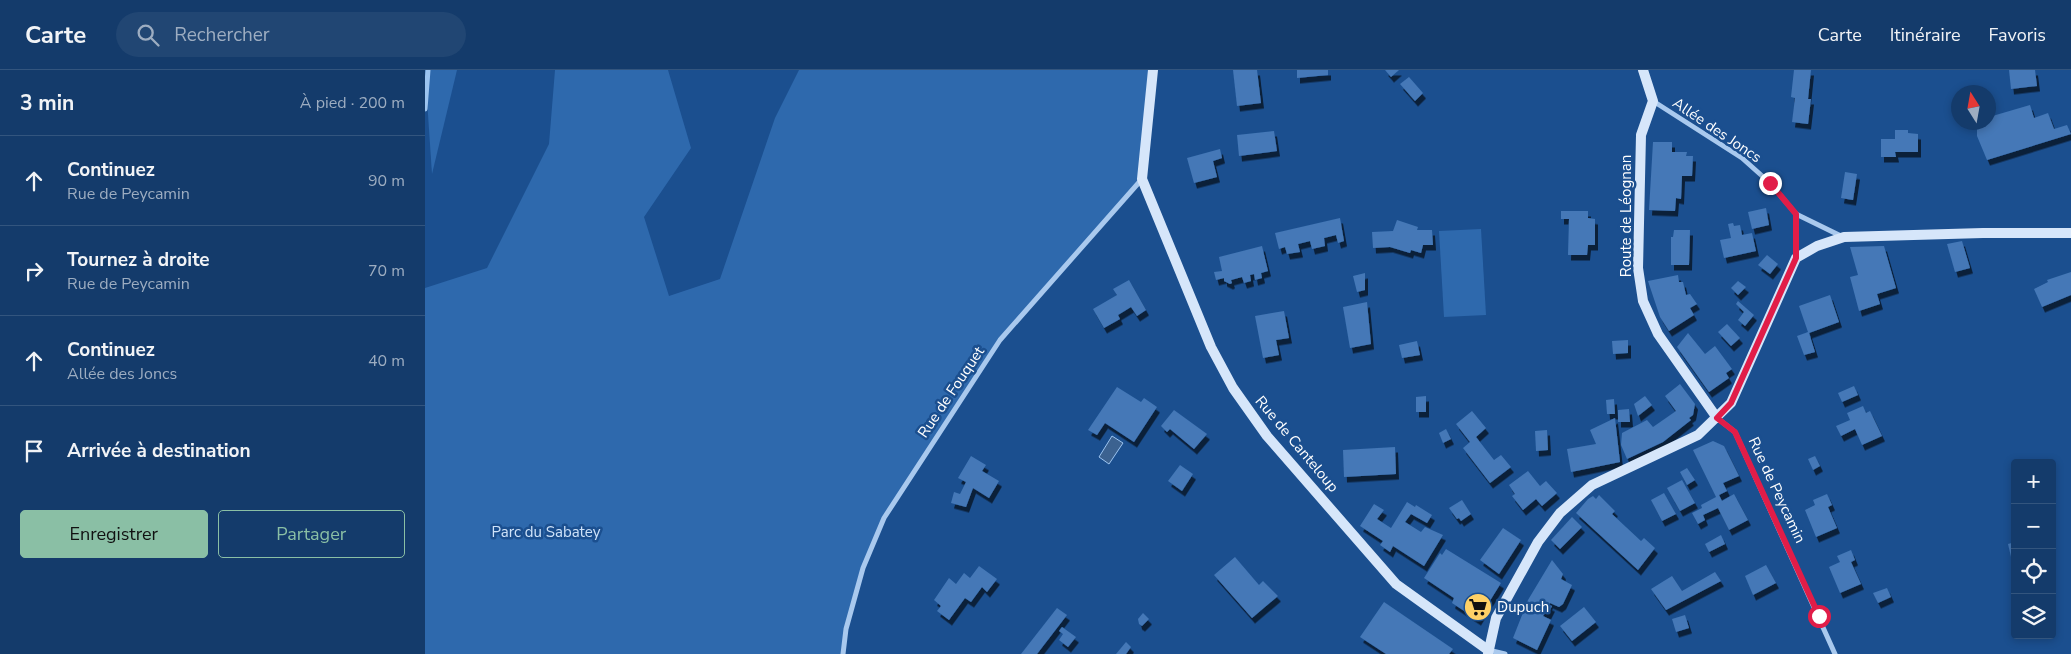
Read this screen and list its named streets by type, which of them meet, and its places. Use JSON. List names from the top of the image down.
{
  "streets": {
    "street": [
      "Allée des Joncs",
      "Route de Léognan",
      "Rue de Fouquet",
      "Rue de Canteloup",
      "Rue de Peycamin"
    ]
  },
  "crossings": [
    ["Allée des Joncs", "Route de Léognan"],
    ["Route de Léognan", "Rue de Peycamin"],
    ["Rue de Fouquet", "Rue de Canteloup"]
  ],
  "parks": ["Parc du Sabatey"],
  "places": {
    "supermarket": ["Dupuch"]
  },
  "north": "top",
  "page": {
    "header": "Carte",
    "search": "Rechercher",
    "nav": ["Carte", "Itinéraire", "Favoris"],
    "heading": ["3 min", "À pied · 200 m"],
    "list": [
      ["Continuez", "Rue de Peycamin", "90 m"],
      ["Tournez à droite", "Rue de Peycamin", "70 m"],
      ["Continuez", "Allée des Joncs", "40 m"],
      "Arrivée à destination"
    ],
    "map_buttons": ["+", "−"],
    "buttons": ["Enregistrer", "Partager"]
  }
}
